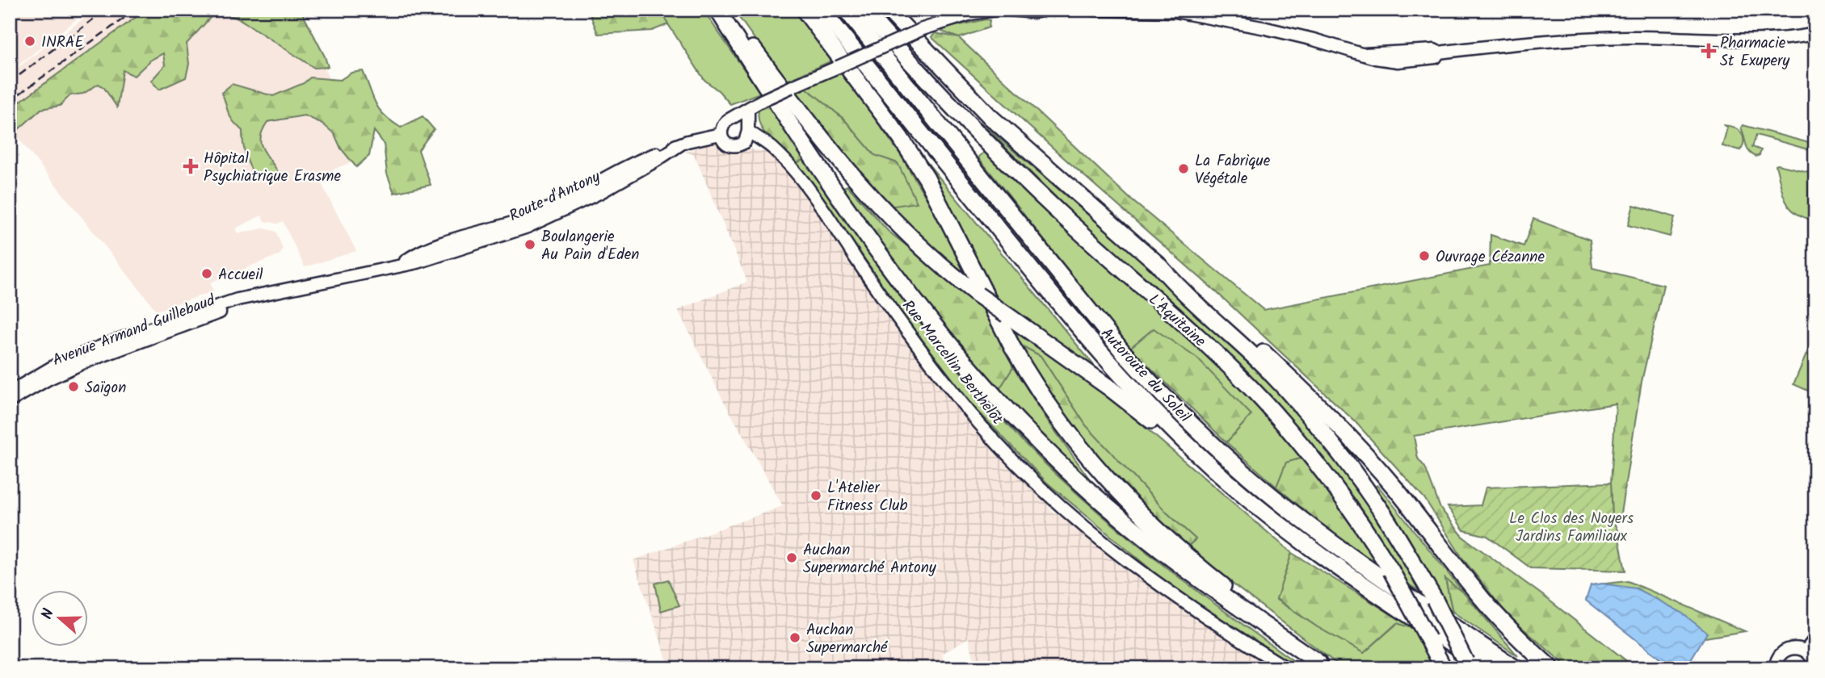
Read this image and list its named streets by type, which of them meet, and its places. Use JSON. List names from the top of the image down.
{
  "streets": {
    "highway": ["L'Aquitaine", "Autoroute du Soleil"],
    "street": ["Route d'Antony", "Avenue Armand Guillebaud", "Rue Marcellin Berthelot"]
  },
  "crossings": [
    ["Route d'Antony", "Avenue Armand Guillebaud"],
    ["Route d'Antony", "Rue Marcellin Berthelot"]
  ],
  "parks": ["Le Clos des Noyers Jardins Familiaux"],
  "places": {
    "other": [
      "INRAE",
      "La Fabrique Végétale",
      "Boulangerie Au Pain d'Eden",
      "Ouvrage Cézanne",
      "Accueil",
      "Saïgon",
      "L'Atelier Fitness Club",
      "Auchan Supermarché Antony",
      "Auchan Supermarché"
    ],
    "health": ["Pharmacie St Exupery", "Hôpital Psychiatrique Erasme"]
  },
  "north": "left"
}
